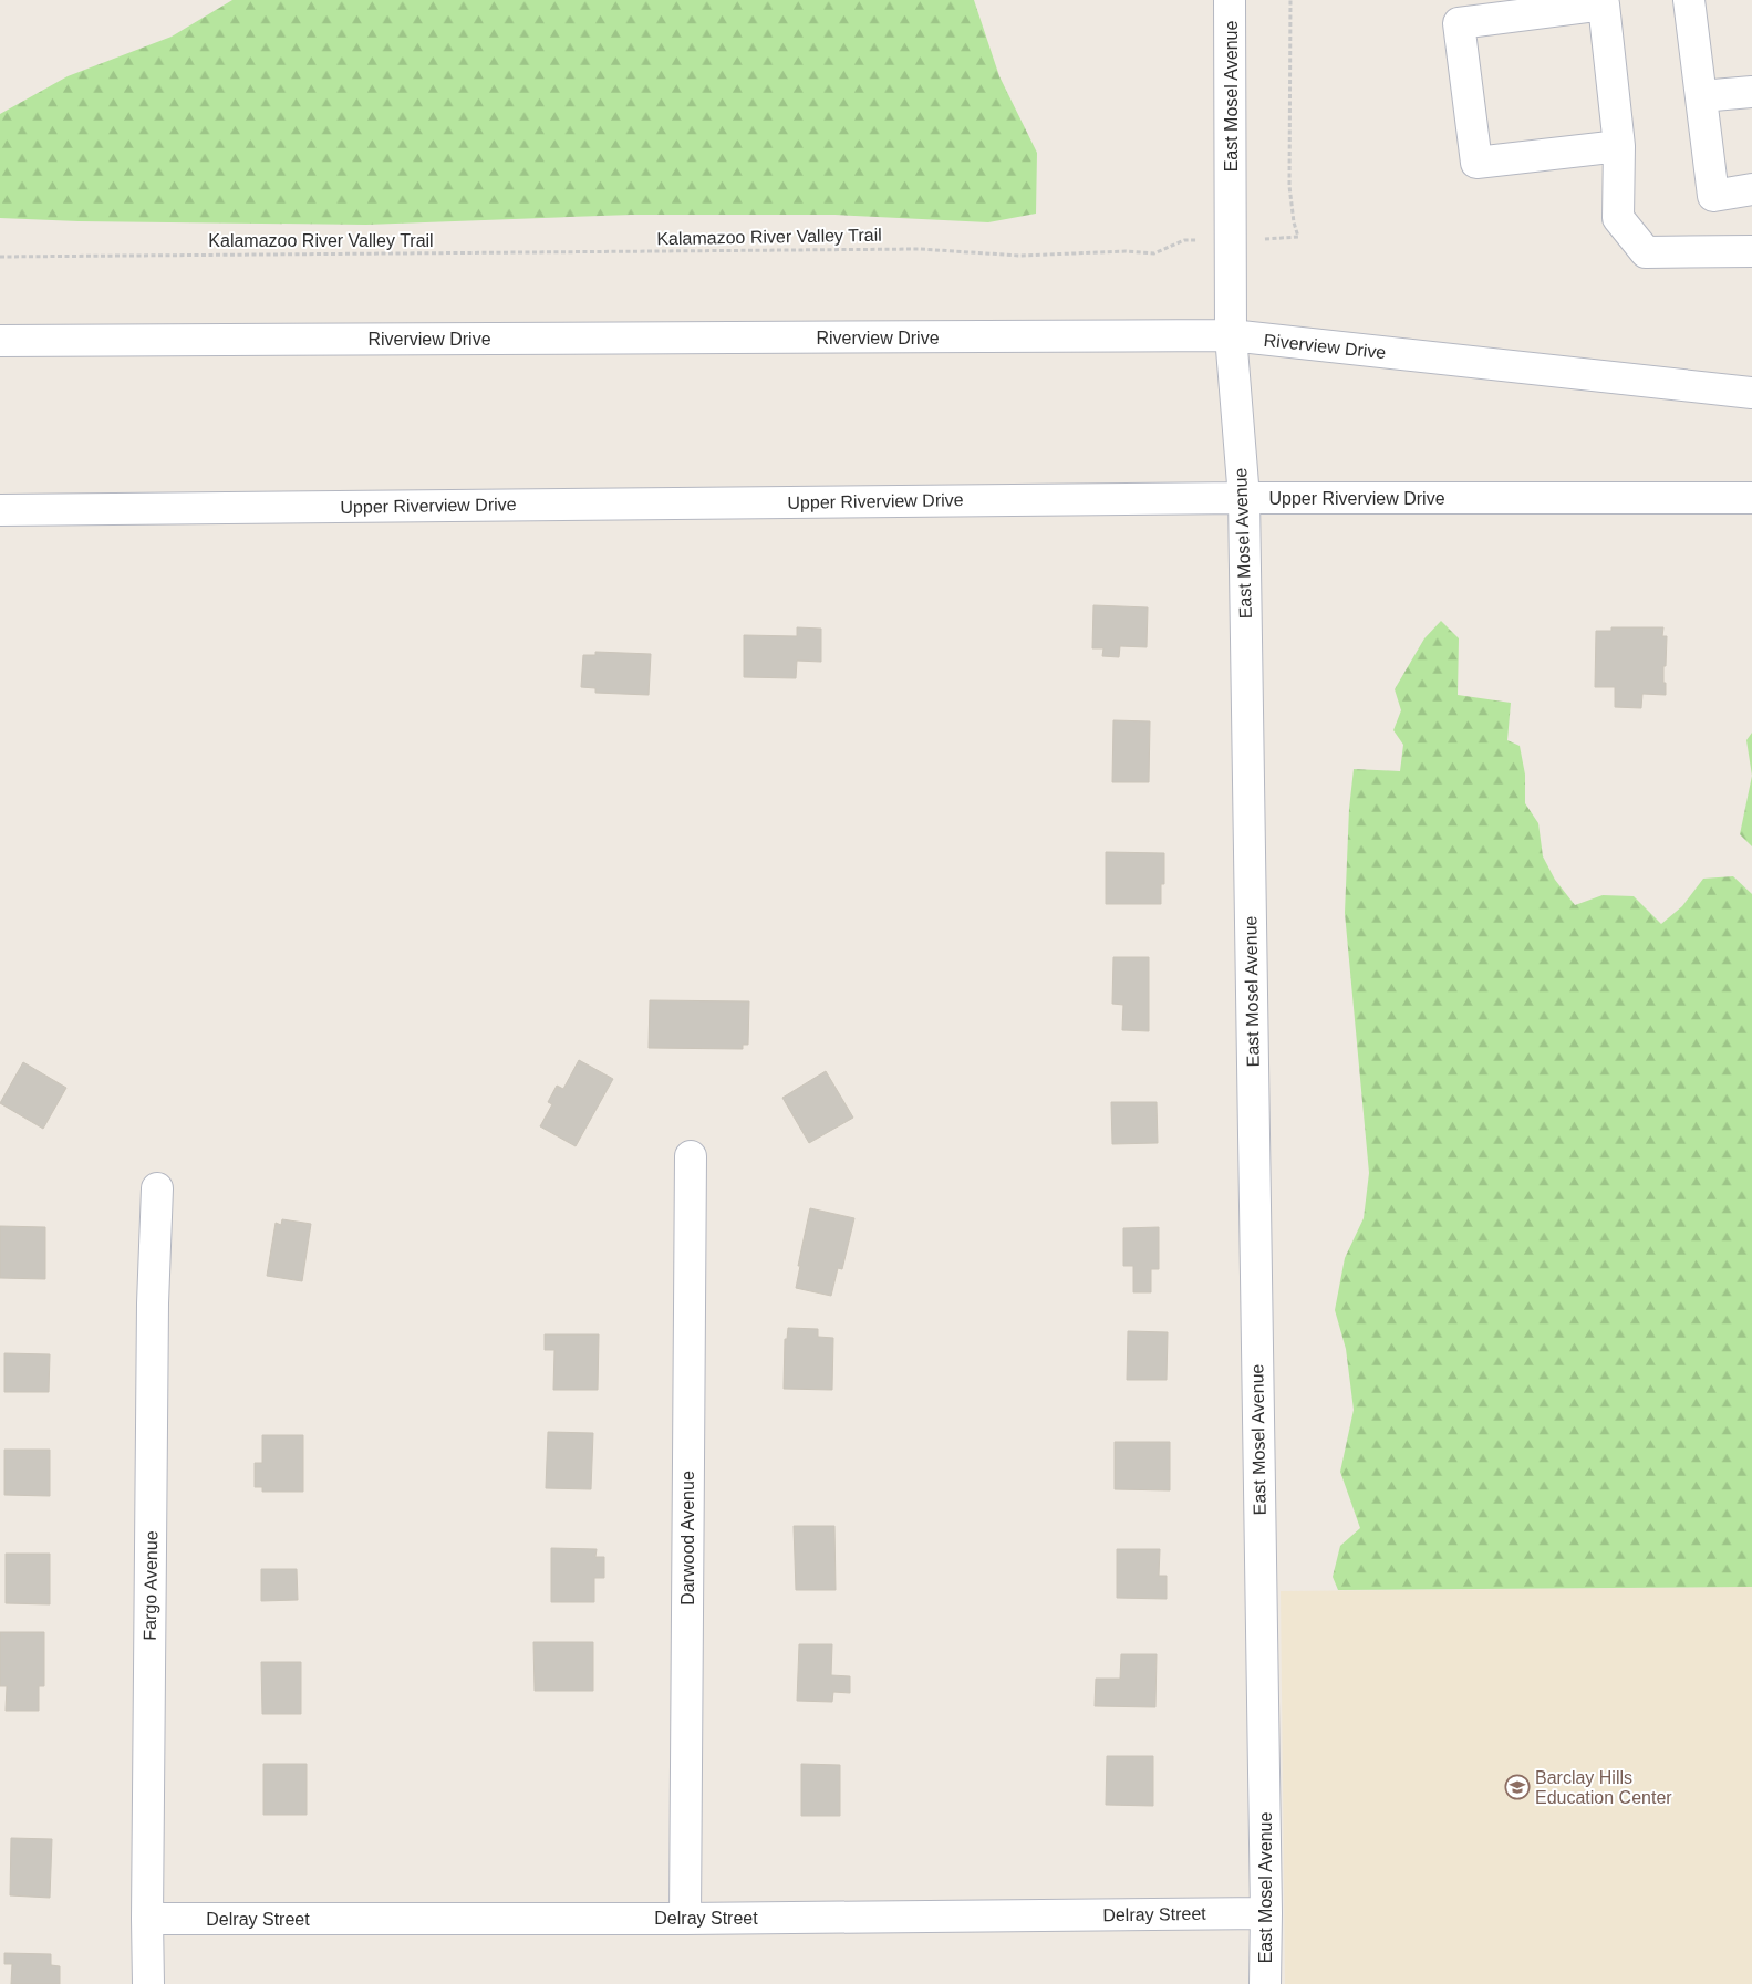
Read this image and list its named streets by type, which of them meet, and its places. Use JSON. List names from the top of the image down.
{
  "streets": {
    "street": [
      "East Mosel Avenue",
      "Riverview Drive",
      "Upper Riverview Drive",
      "Darwood Avenue",
      "Fargo Avenue",
      "Delray Street"
    ],
    "path": ["Kalamazoo River Valley Trail"]
  },
  "crossings": [
    ["East Mosel Avenue", "Kalamazoo River Valley Trail"],
    ["East Mosel Avenue", "Riverview Drive"],
    ["East Mosel Avenue", "Upper Riverview Drive"],
    ["East Mosel Avenue", "Delray Street"],
    ["Darwood Avenue", "Delray Street"],
    ["Fargo Avenue", "Delray Street"]
  ],
  "places": {
    "school or university": ["Barclay Hills Education Center"]
  }
}
